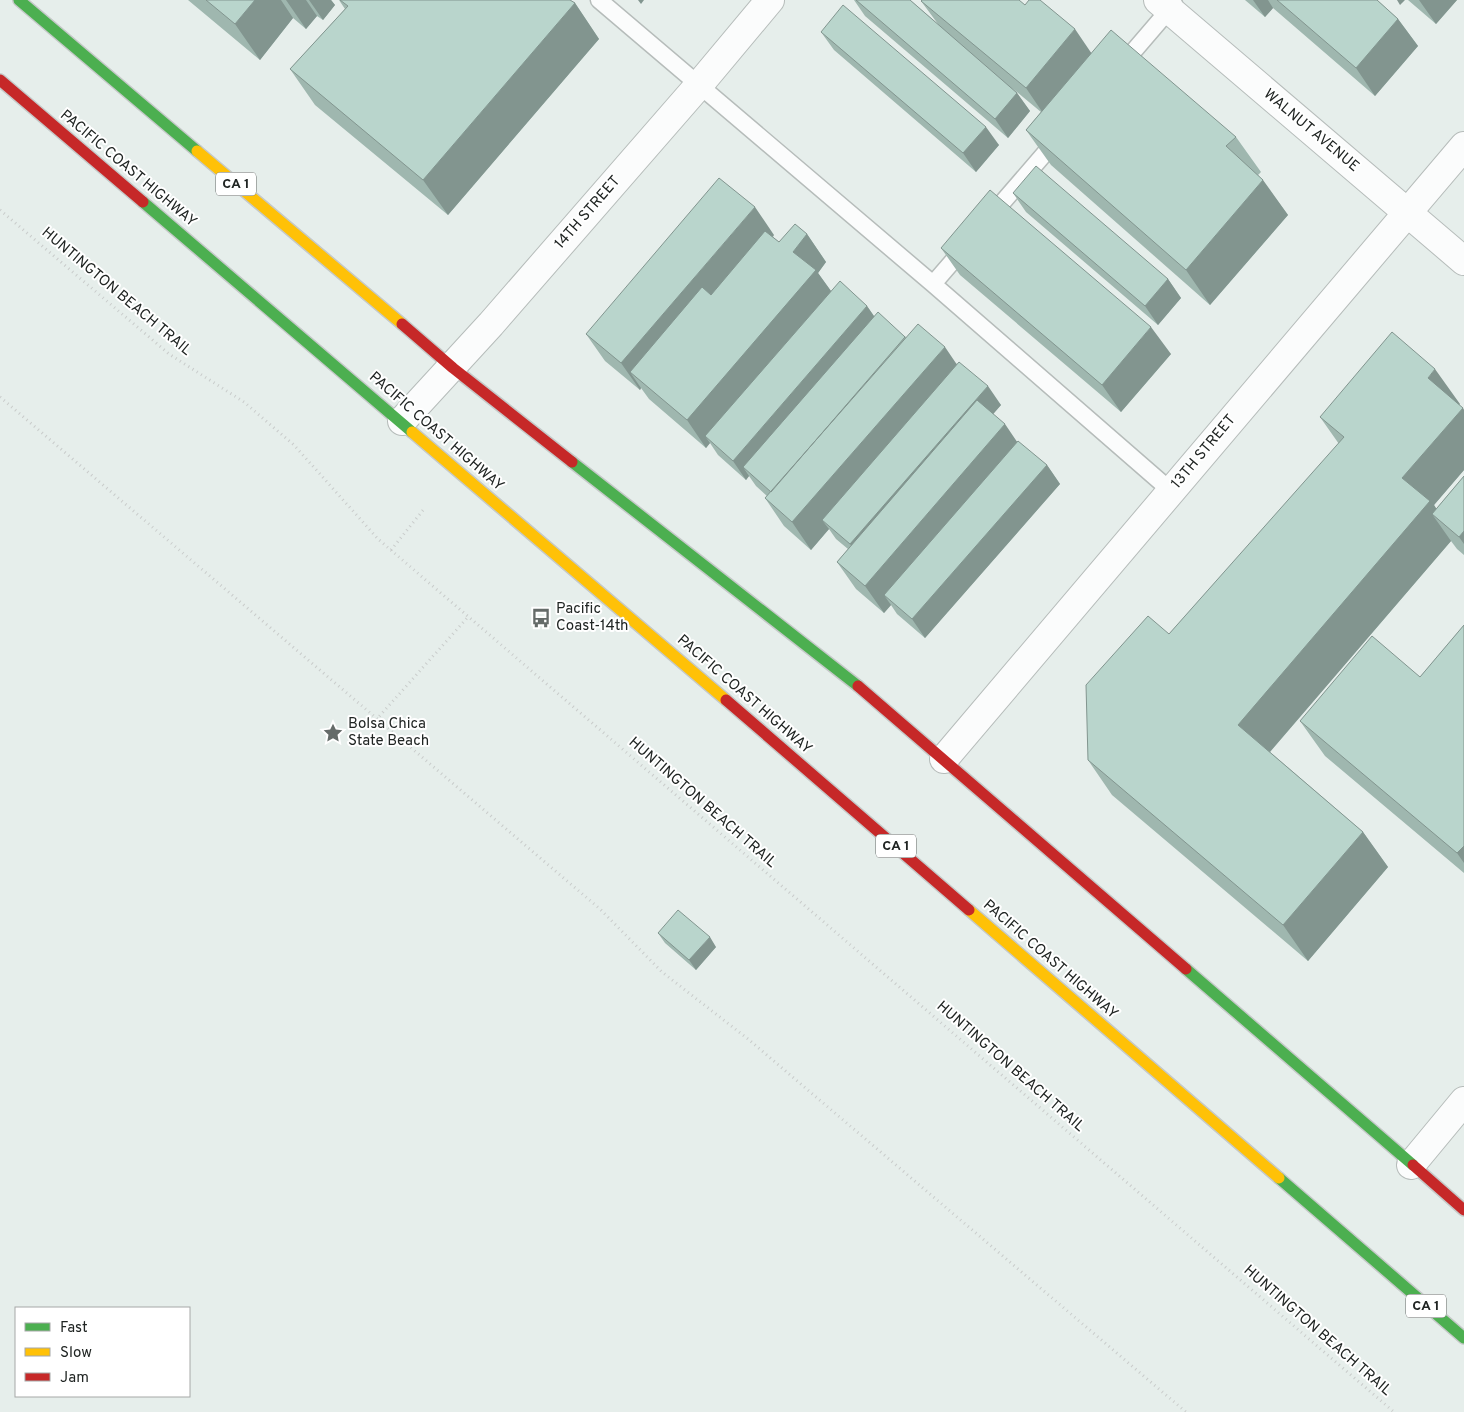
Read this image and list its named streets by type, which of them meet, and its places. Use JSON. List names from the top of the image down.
{
  "streets": {
    "highway": ["PACIFIC COAST HIGHWAY", "CA 1"],
    "street": ["WALNUT AVENUE", "14TH STREET", "13TH STREET"],
    "path": ["HUNTINGTON BEACH TRAIL"]
  },
  "crossings": [
    ["WALNUT AVENUE", "13TH STREET"],
    ["PACIFIC COAST HIGHWAY", "14TH STREET"],
    ["CA 1", "14TH STREET"],
    ["CA 1", "13TH STREET"]
  ],
  "places": {
    "bus stop": ["Pacific Coast-14th"],
    "place": ["Bolsa Chica State Beach"]
  },
  "legend": ["Fast", "Slow", "Jam"]
}
